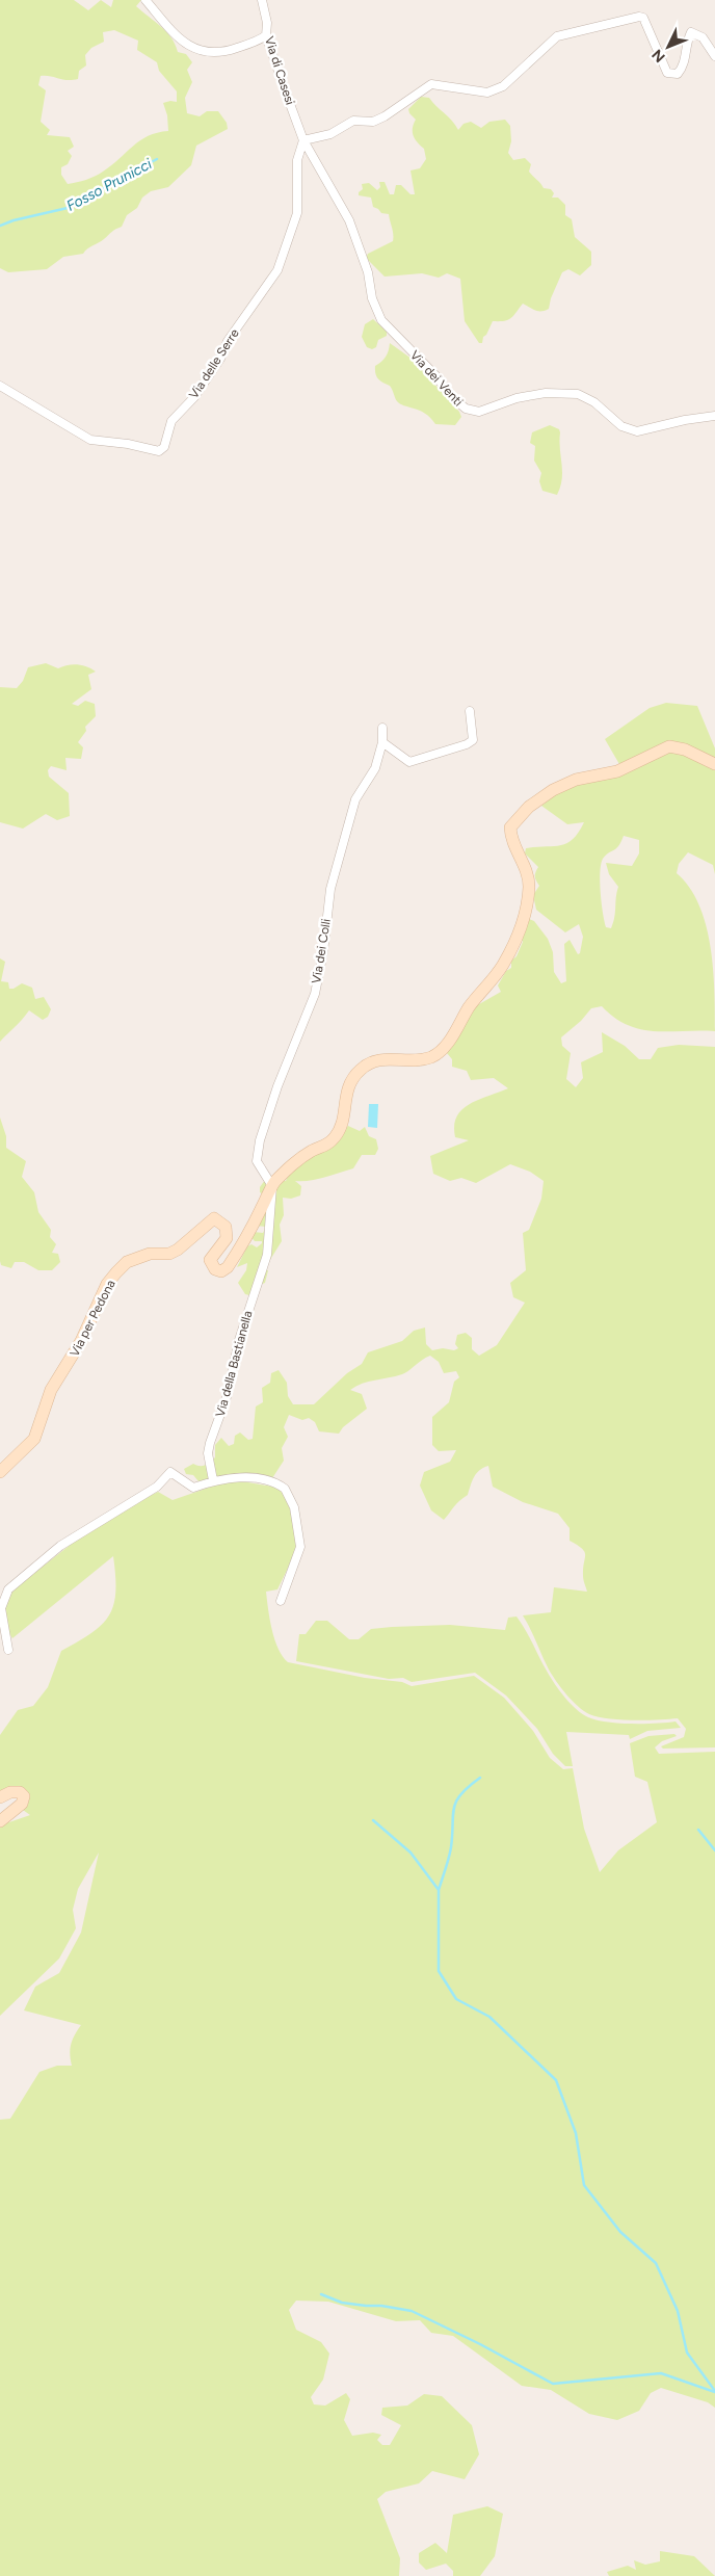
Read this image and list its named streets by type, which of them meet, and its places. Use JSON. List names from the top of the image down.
{
  "streets": {
    "street": [
      "Via di Casesi",
      "Via delle Serre",
      "Via dei Venti",
      "Via dei Colli",
      "Via per Pedona",
      "Via della Bastianella"
    ]
  },
  "crossings": [
    ["Via di Casesi", "Via delle Serre"],
    ["Via di Casesi", "Via dei Venti"],
    ["Via delle Serre", "Via dei Venti"],
    ["Via dei Colli", "Via per Pedona"],
    ["Via dei Colli", "Via della Bastianella"],
    ["Via per Pedona", "Via della Bastianella"]
  ],
  "water": ["Fosso Prunicci"],
  "north": "bottom left"
}
